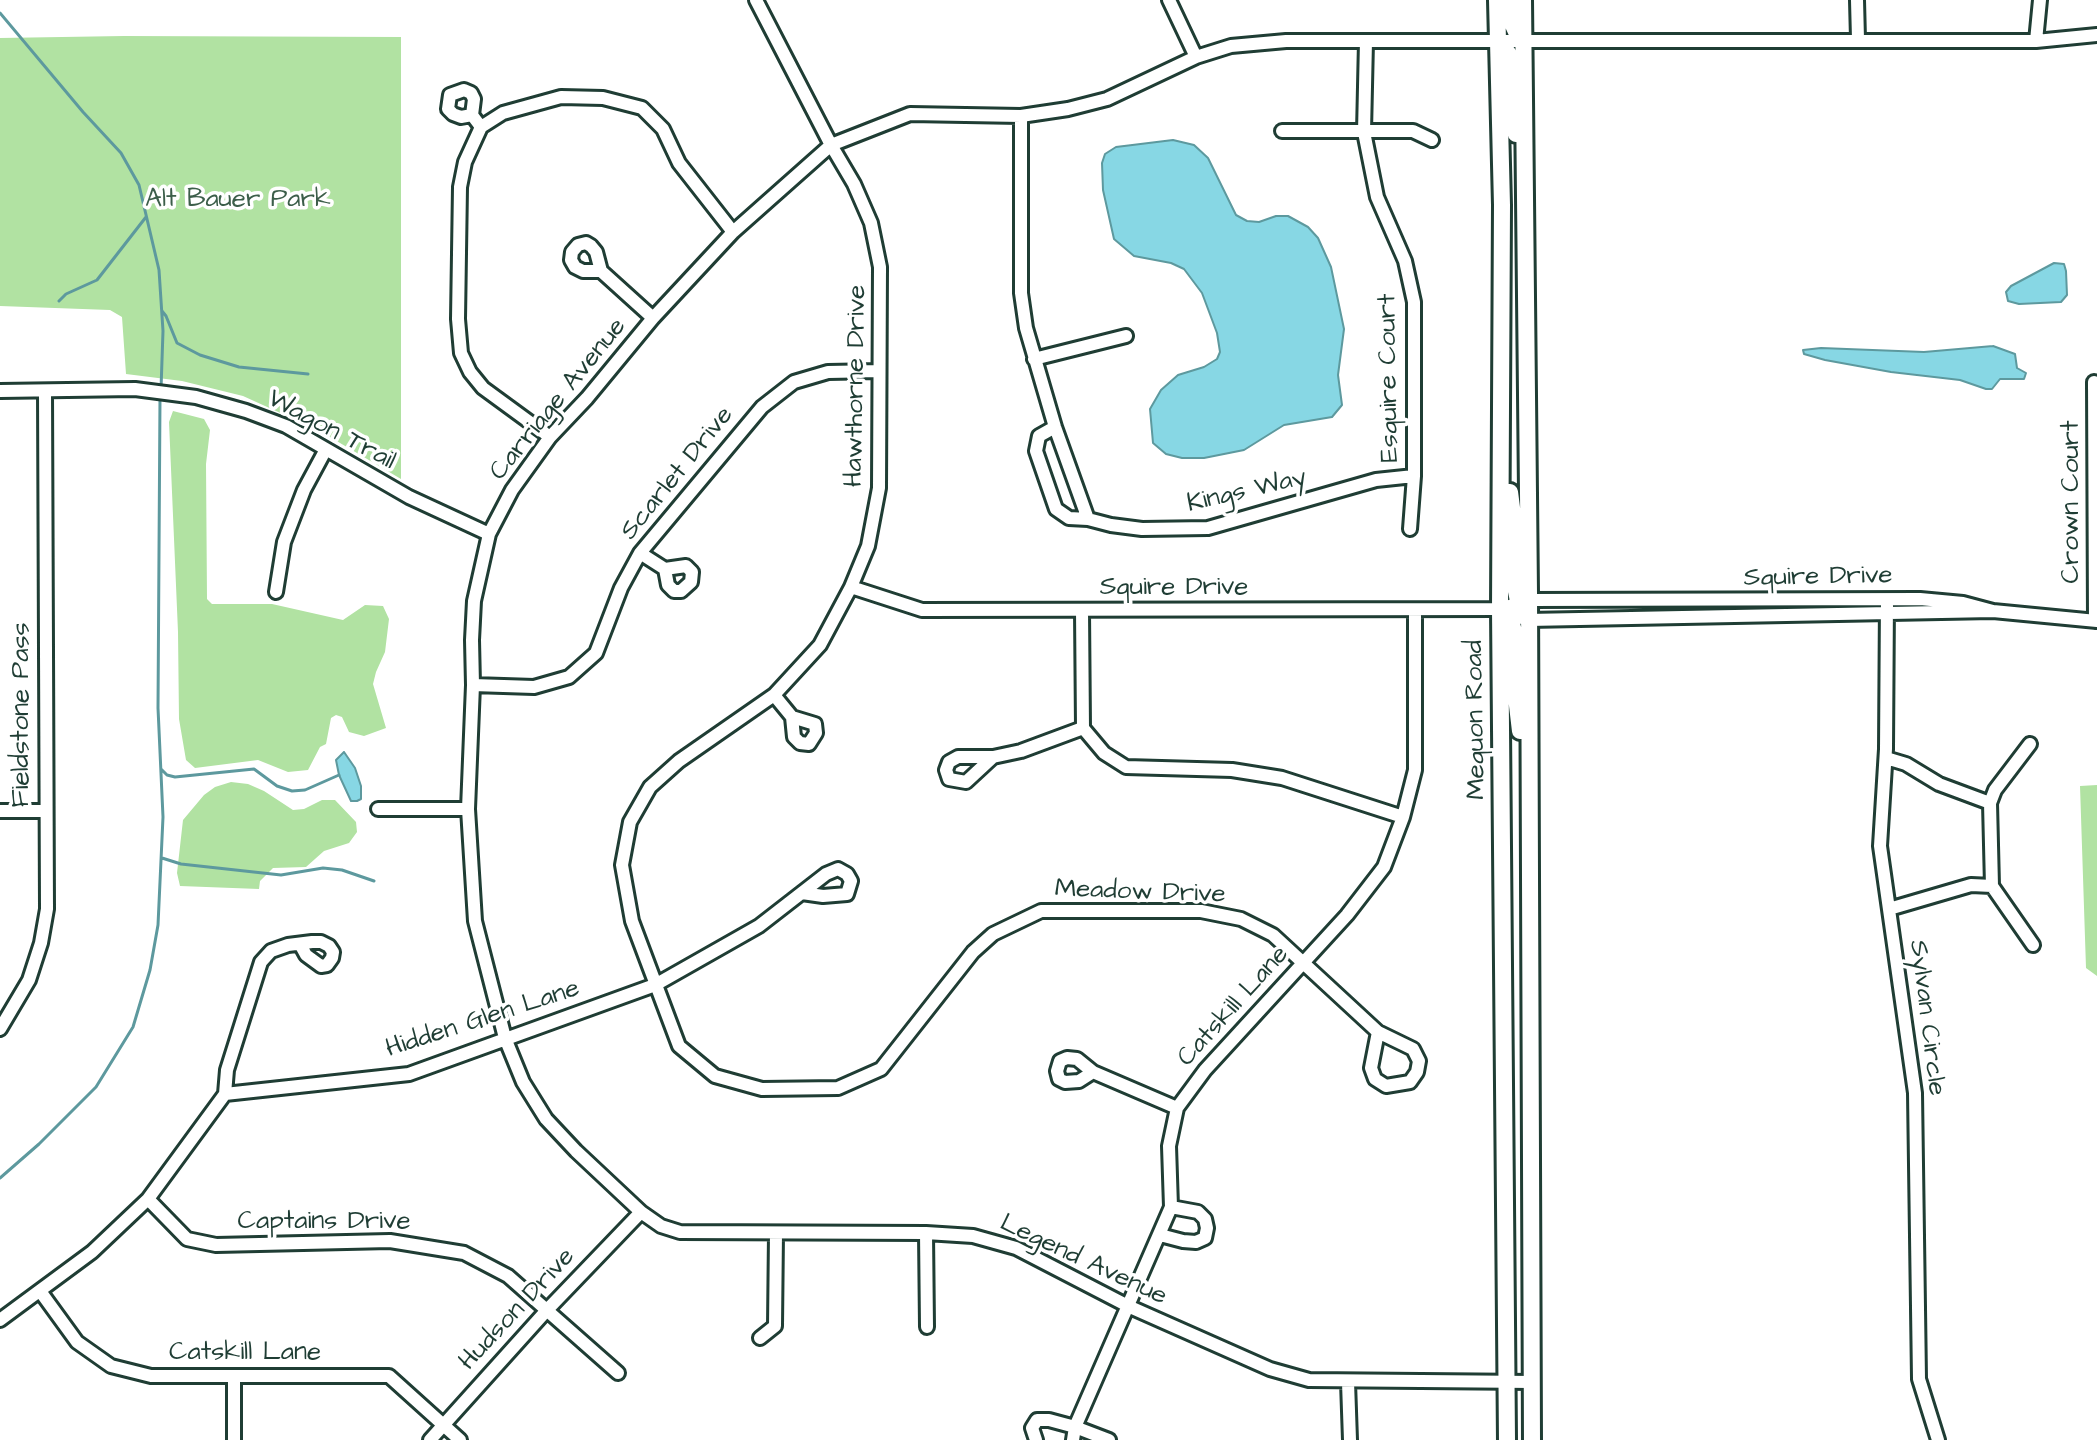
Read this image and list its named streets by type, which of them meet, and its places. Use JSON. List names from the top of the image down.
{
  "streets": {
    "main road": ["Mequon Road"],
    "street": [
      "Esquire Court",
      "Hawthorne Drive",
      "Carriage Avenue",
      "Wagon Trail",
      "Scarlet Drive",
      "Kings Way",
      "Crown Court",
      "Squire Drive",
      "Fieldstone Pass",
      "Meadow Drive",
      "Catskill Lane",
      "Sylvan Circle",
      "Hidden Glen Lane",
      "Captains Drive",
      "Legend Avenue",
      "Hudson Drive"
    ]
  },
  "crossings": [
    ["Esquire Court", "Carriage Avenue"],
    ["Esquire Court", "Kings Way"],
    ["Hawthorne Drive", "Carriage Avenue"],
    ["Hawthorne Drive", "Scarlet Drive"],
    ["Hawthorne Drive", "Squire Drive"],
    ["Hawthorne Drive", "Meadow Drive"],
    ["Hawthorne Drive", "Hidden Glen Lane"],
    ["Carriage Avenue", "Wagon Trail"],
    ["Carriage Avenue", "Scarlet Drive"],
    ["Carriage Avenue", "Mequon Road"],
    ["Carriage Avenue", "Hidden Glen Lane"],
    ["Carriage Avenue", "Legend Avenue"],
    ["Wagon Trail", "Fieldstone Pass"],
    ["Crown Court", "Squire Drive"],
    ["Squire Drive", "Mequon Road"],
    ["Squire Drive", "Catskill Lane"],
    ["Squire Drive", "Sylvan Circle"],
    ["Mequon Road", "Legend Avenue"],
    ["Meadow Drive", "Catskill Lane"],
    ["Meadow Drive", "Hidden Glen Lane"],
    ["Catskill Lane", "Legend Avenue"],
    ["Catskill Lane", "Hudson Drive"],
    ["Hidden Glen Lane", "Legend Avenue"],
    ["Captains Drive", "Hudson Drive"],
    ["Legend Avenue", "Hudson Drive"]
  ],
  "parks": ["Alt Bauer Park"]
}
